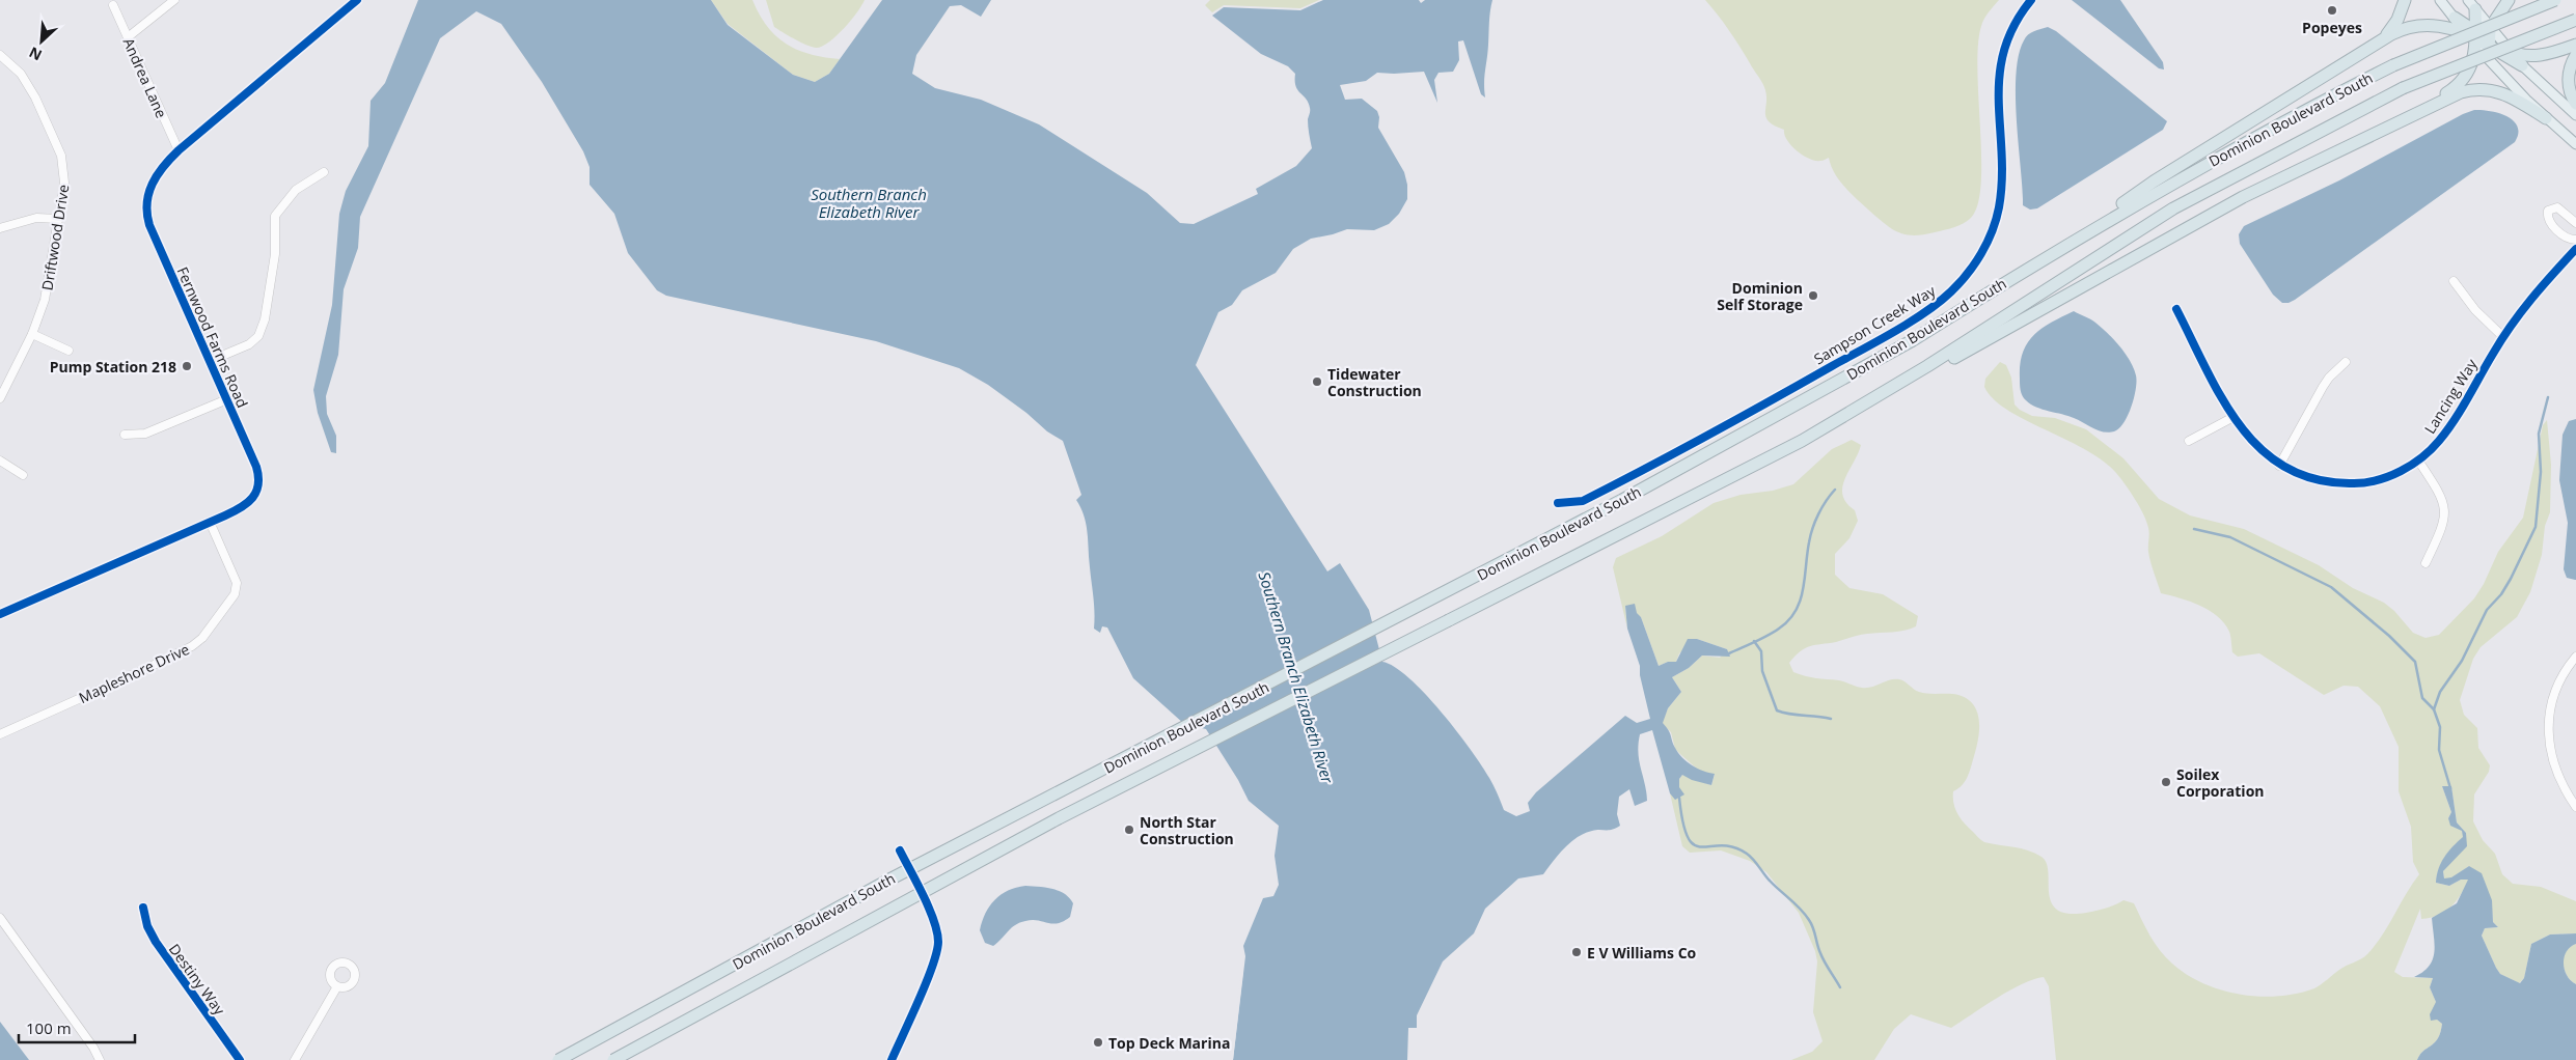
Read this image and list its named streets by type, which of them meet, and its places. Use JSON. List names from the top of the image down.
{
  "streets": {
    "highway": ["Dominion Boulevard South"],
    "street": [
      "Andrea Lane",
      "Driftwood Drive",
      "Sampson Creek Way",
      "Fernwood Farms Road",
      "Lancing Way",
      "Mapleshore Drive",
      "Destiny Way"
    ]
  },
  "crossings": [
    ["Andrea Lane", "Fernwood Farms Road"],
    ["Fernwood Farms Road", "Mapleshore Drive"]
  ],
  "water": ["Southern Branch Elizabeth River"],
  "places": [
    "Popeyes",
    "Dominion Self Storage",
    "Pump Station 218",
    "Tidewater Construction",
    "Soilex Corporation",
    "North Star Construction",
    "E V Williams Co",
    "Top Deck Marina"
  ],
  "scale_bar": "100 m",
  "north": "bottom left"
}
